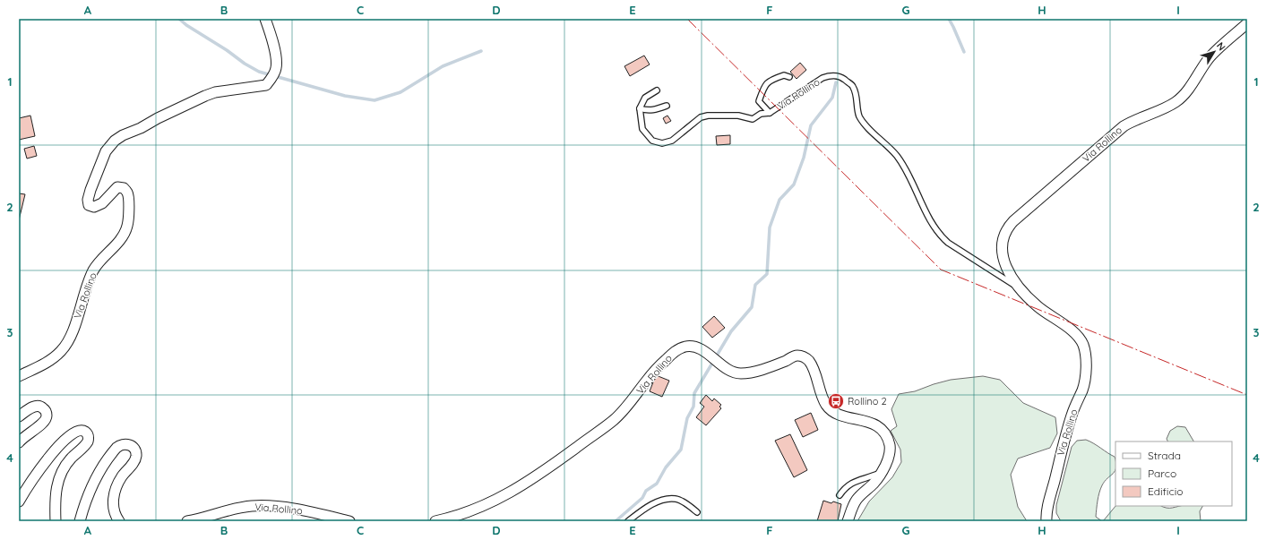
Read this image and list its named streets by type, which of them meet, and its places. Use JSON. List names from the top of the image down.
{
  "streets": {
    "street": ["Via Rollino"]
  },
  "places": {
    "bus stop": ["Rollino 2"]
  },
  "legend": ["Strada", "Parco", "Edificio"],
  "north": "top right",
  "grid": {
    "columns": [
      "A",
      "B",
      "C",
      "D",
      "E",
      "F",
      "G",
      "H",
      "I"
    ],
    "rows": [
      "1",
      "2",
      "3",
      "4"
    ]
  }
}
